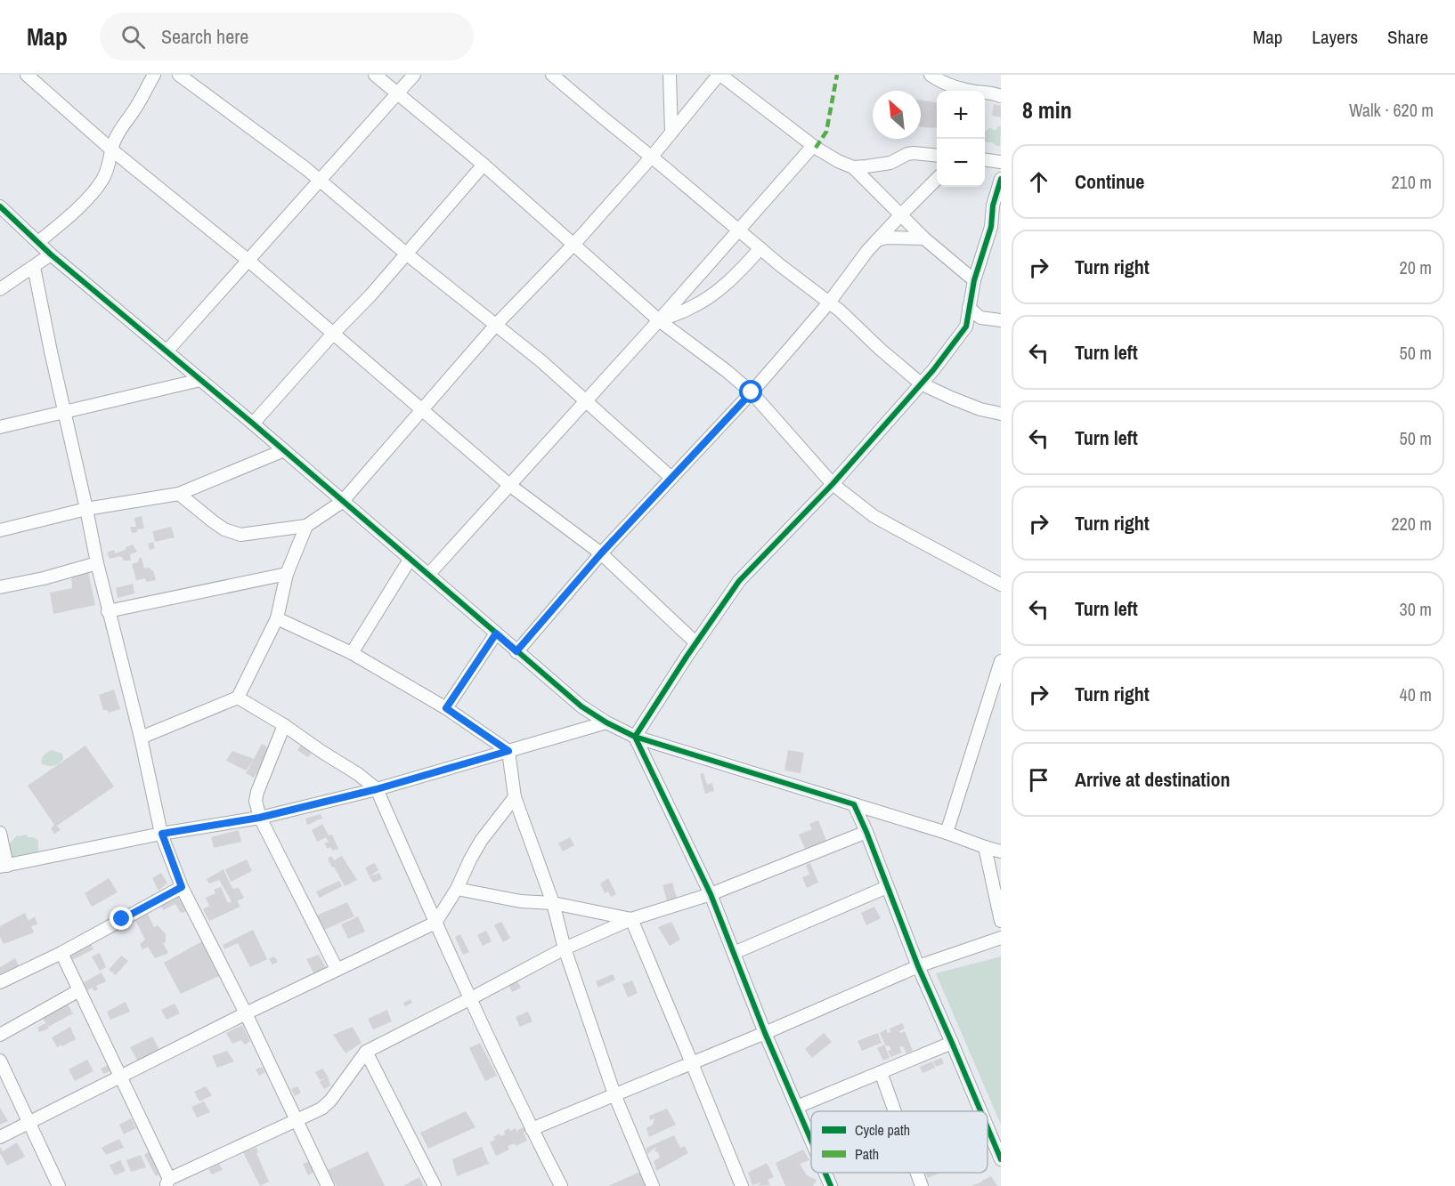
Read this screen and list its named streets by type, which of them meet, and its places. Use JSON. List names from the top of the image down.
{
  "legend": ["Cycle path", "Path"],
  "north": "top left",
  "page": {
    "header": "Map",
    "search": "Search here",
    "nav": ["Map", "Layers", "Share"],
    "heading": ["8 min", "Walk · 620 m"],
    "map_buttons": ["+", "−"],
    "list": [
      ["Continue", "210 m"],
      ["Turn right", "20 m"],
      ["Turn left", "50 m"],
      ["Turn left", "50 m"],
      ["Turn right", "220 m"],
      ["Turn left", "30 m"],
      ["Turn right", "40 m"],
      "Arrive at destination"
    ]
  }
}
